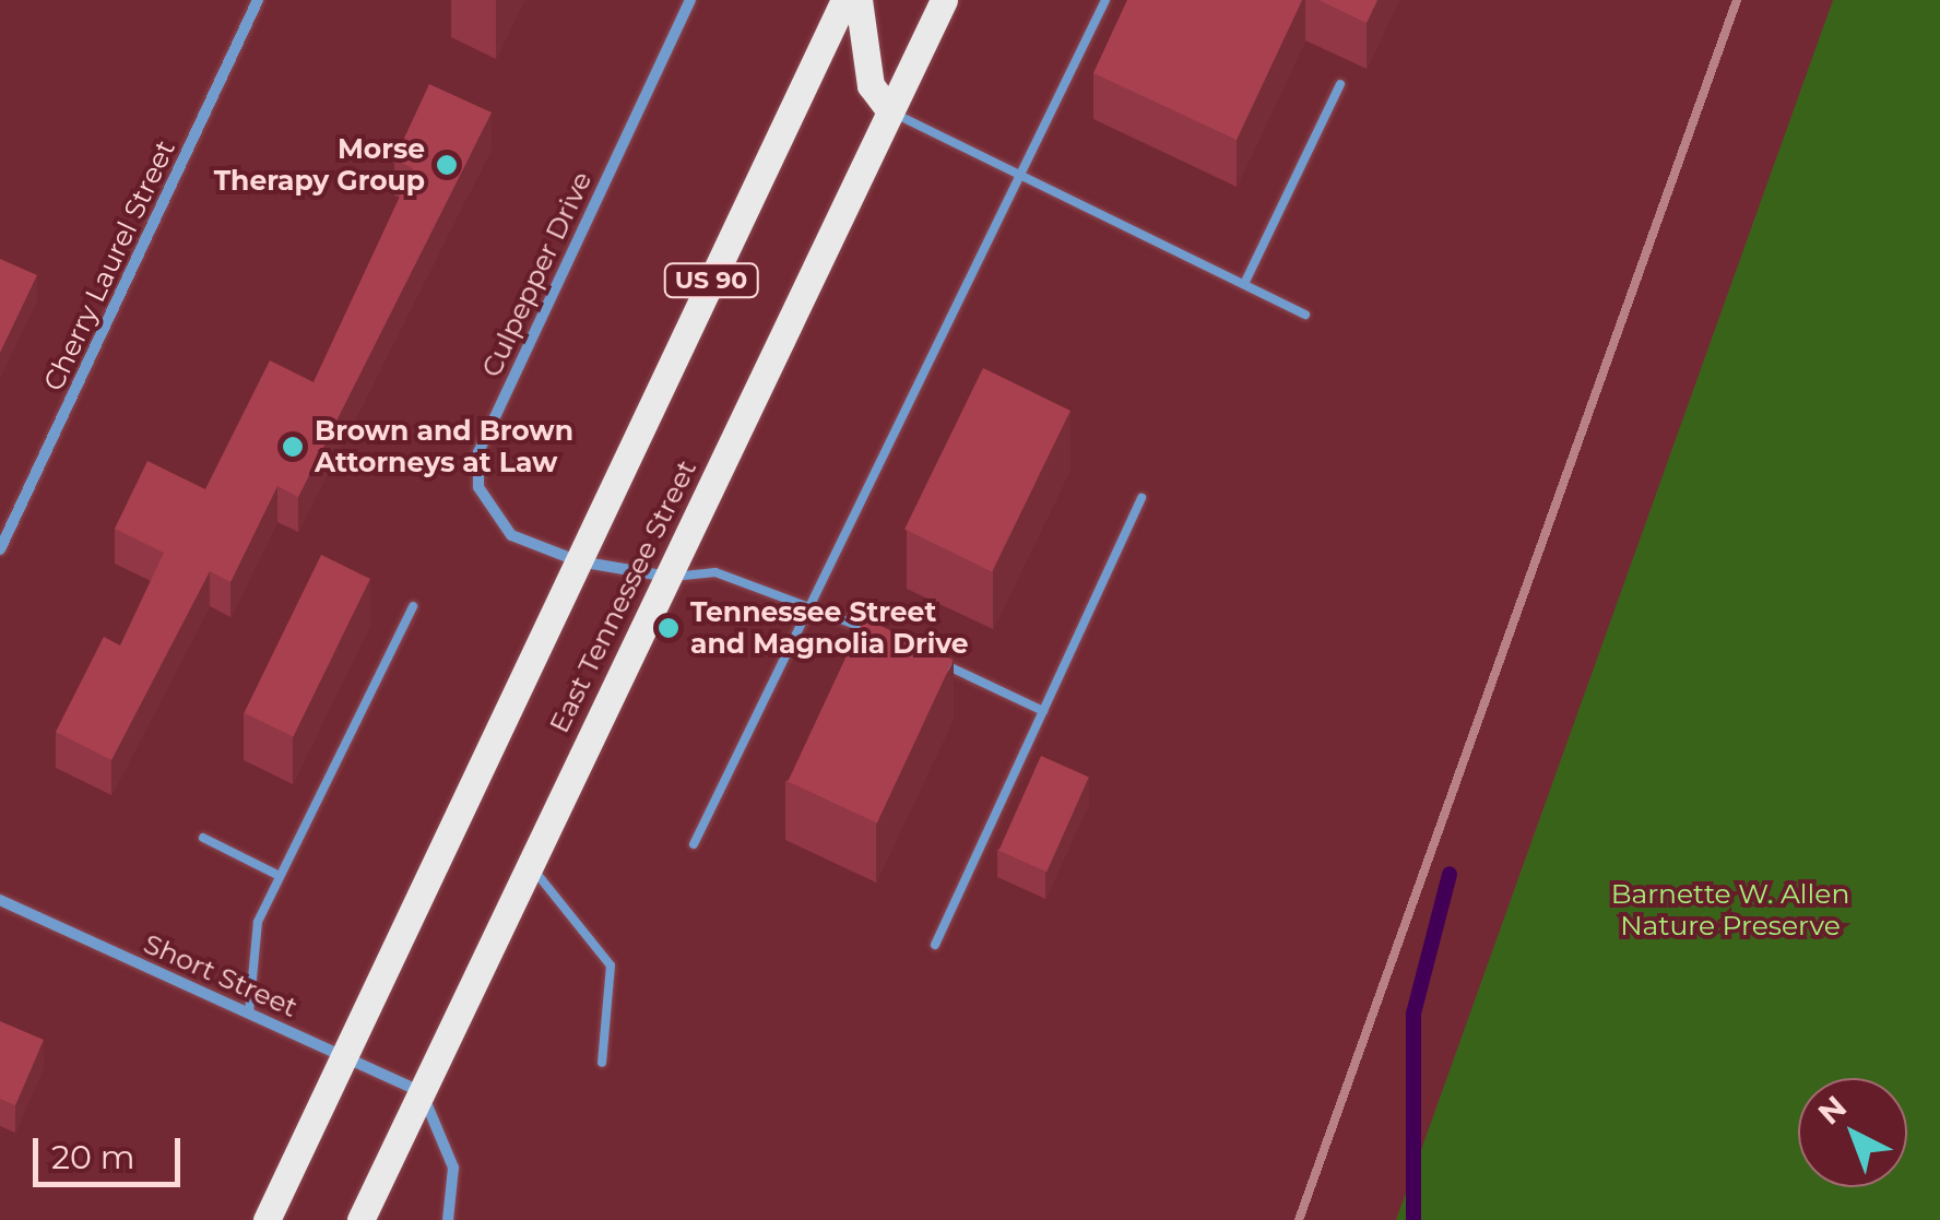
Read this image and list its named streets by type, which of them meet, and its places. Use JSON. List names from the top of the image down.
{
  "streets": {
    "main road": ["US 90", "East Tennessee Street"],
    "street": ["Cherry Laurel Street", "Culpepper Drive", "Short Street"]
  },
  "crossings": [
    ["Culpepper Drive", "East Tennessee Street"],
    ["East Tennessee Street", "Short Street"]
  ],
  "parks": ["Barnette W. Allen Nature Preserve"],
  "places": ["Morse Therapy Group", "Brown and Brown Attorneys at Law", "Tennessee Street and Magnolia Drive"],
  "scale_bar": "20 m",
  "north": "top left"
}
